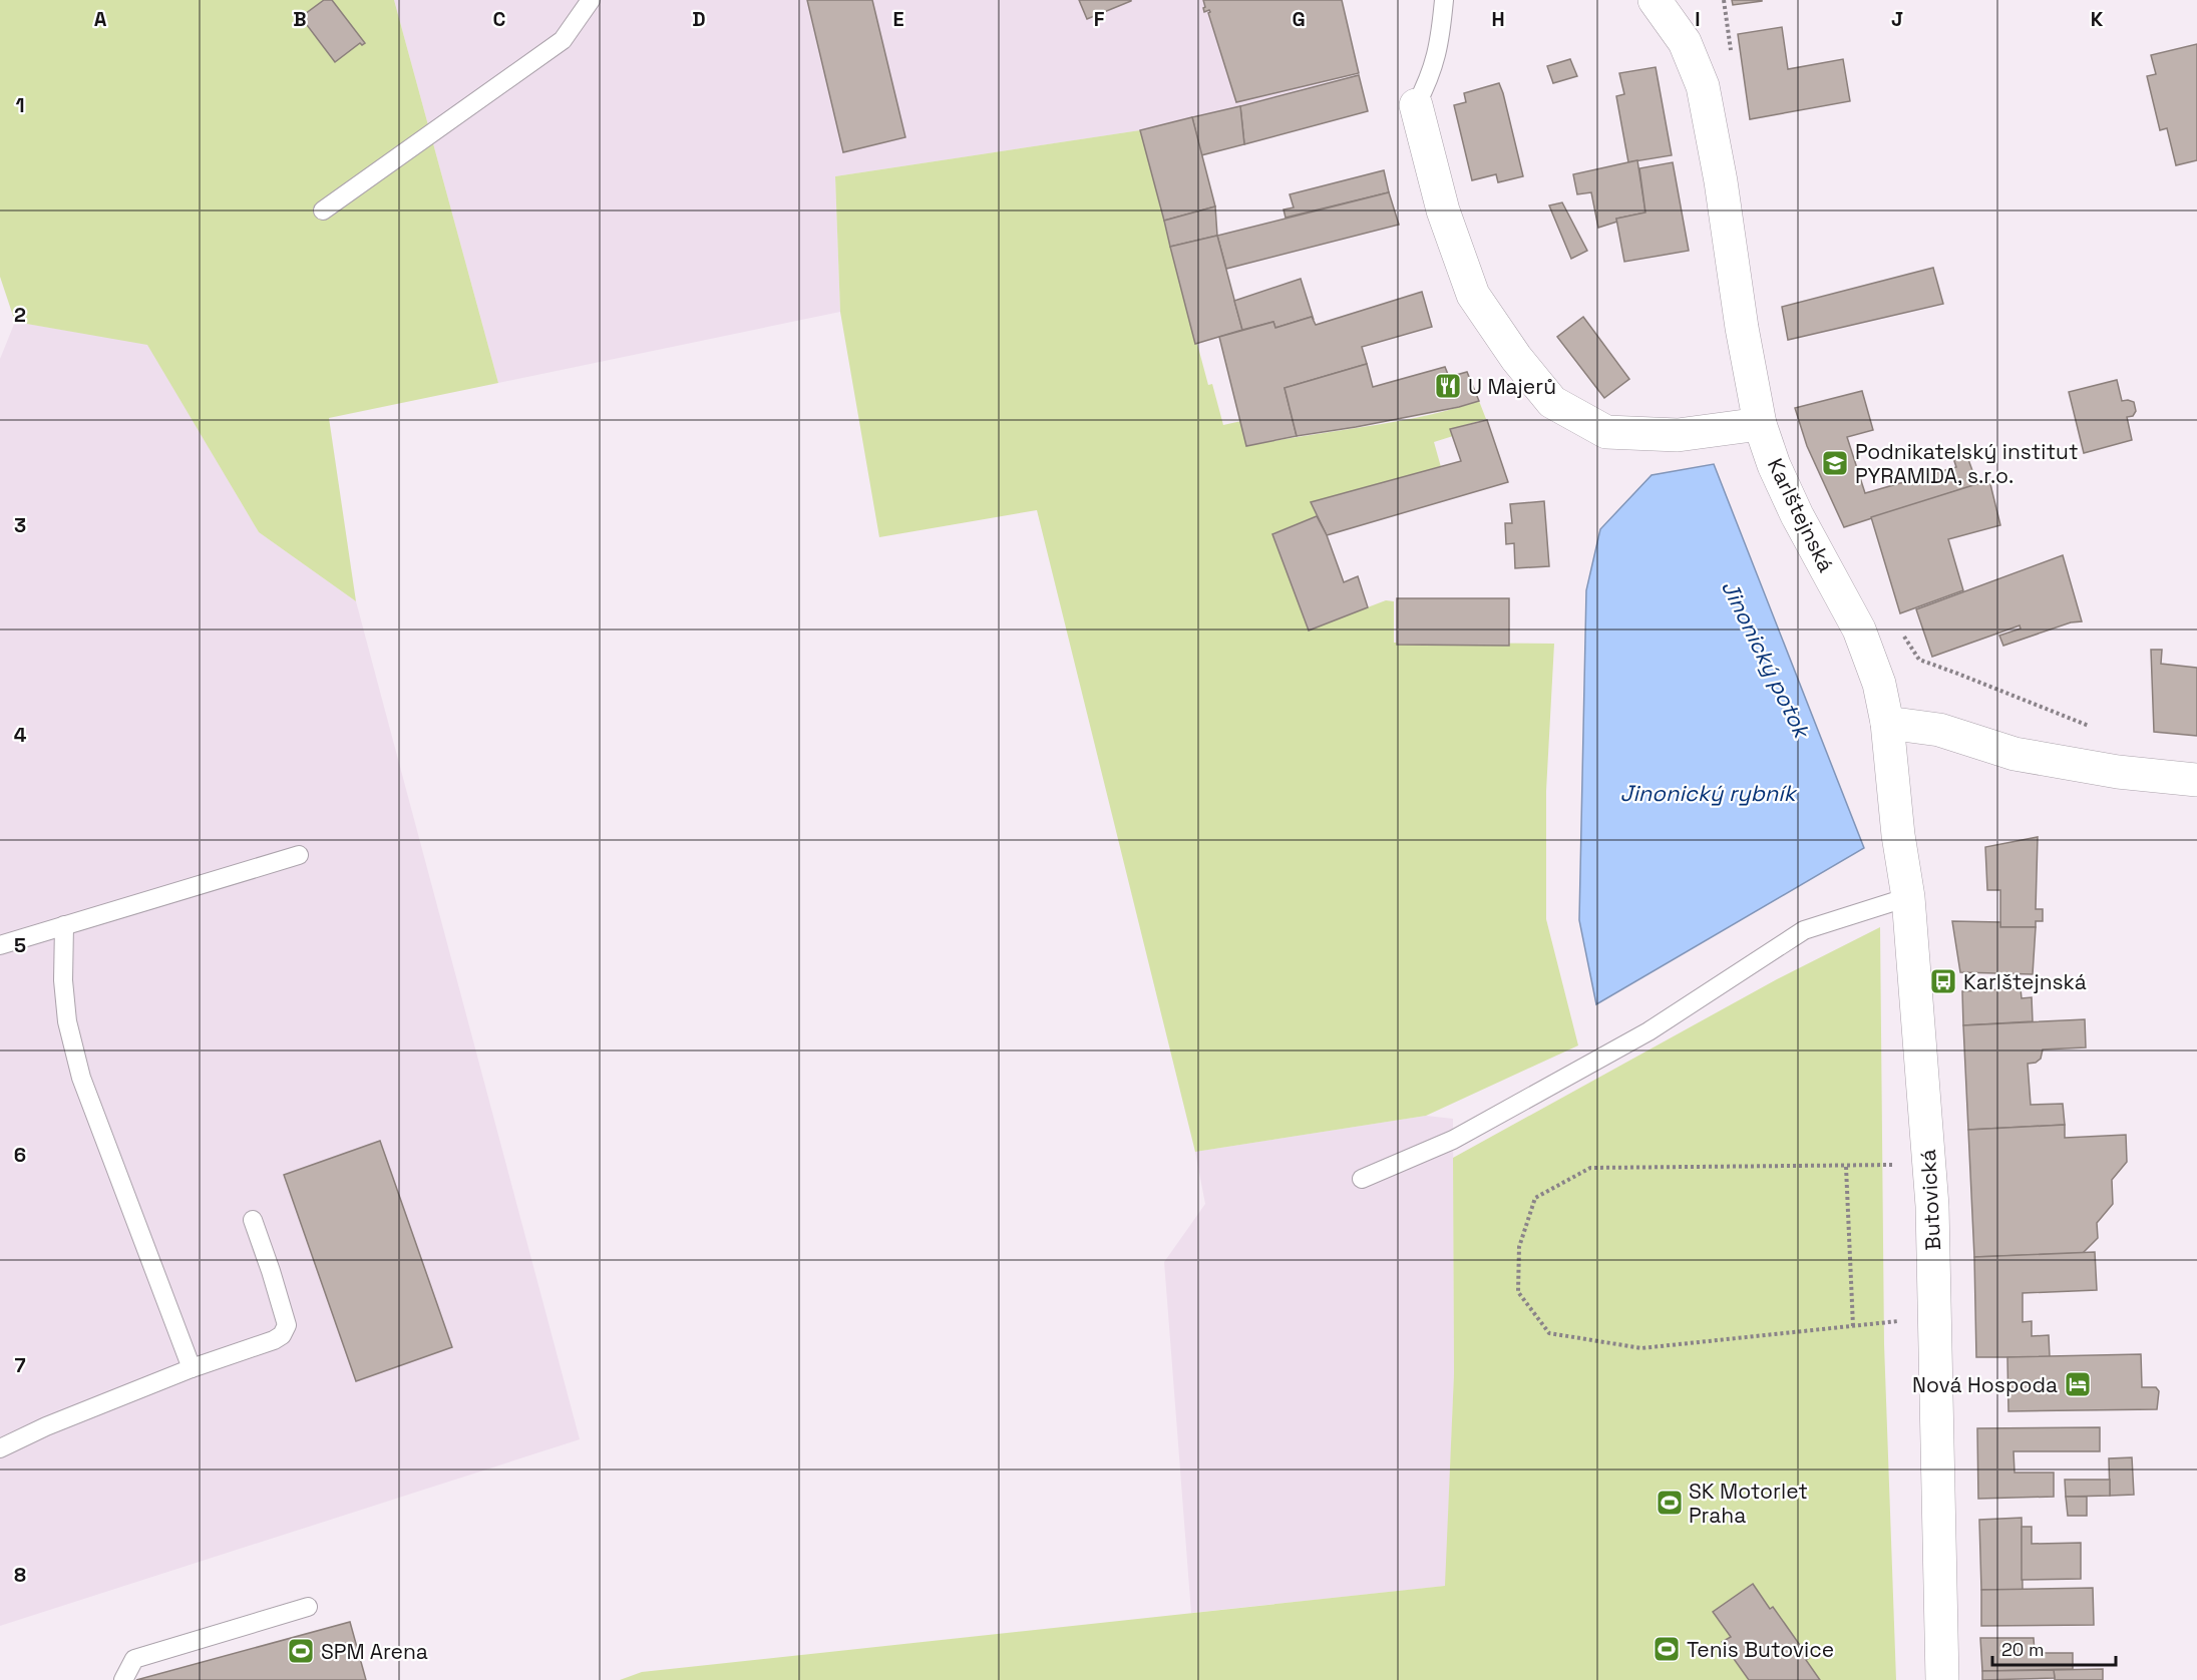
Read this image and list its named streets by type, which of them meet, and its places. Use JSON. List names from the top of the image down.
{
  "streets": {
    "street": ["Karlštejnská", "Butovická"]
  },
  "crossings": [
    ["Karlštejnská", "Butovická"]
  ],
  "water": ["Jinonický potok", "Jinonický rybník"],
  "places": {
    "restaurant": ["U Majerů"],
    "school or university": ["Podnikatelský institut PYRAMIDA, s.r.o."],
    "bus stop": ["Karlštejnská"],
    "hotel": ["Nová Hospoda"],
    "sports": ["SK Motorlet Praha", "Tenis Butovice", "SPM Arena"]
  },
  "scale_bar": "20 m",
  "grid": {
    "columns": [
      "A",
      "B",
      "C",
      "D",
      "E",
      "F",
      "G",
      "H",
      "I",
      "J",
      "K"
    ],
    "rows": [
      "1",
      "2",
      "3",
      "4",
      "5",
      "6",
      "7",
      "8"
    ]
  }
}
